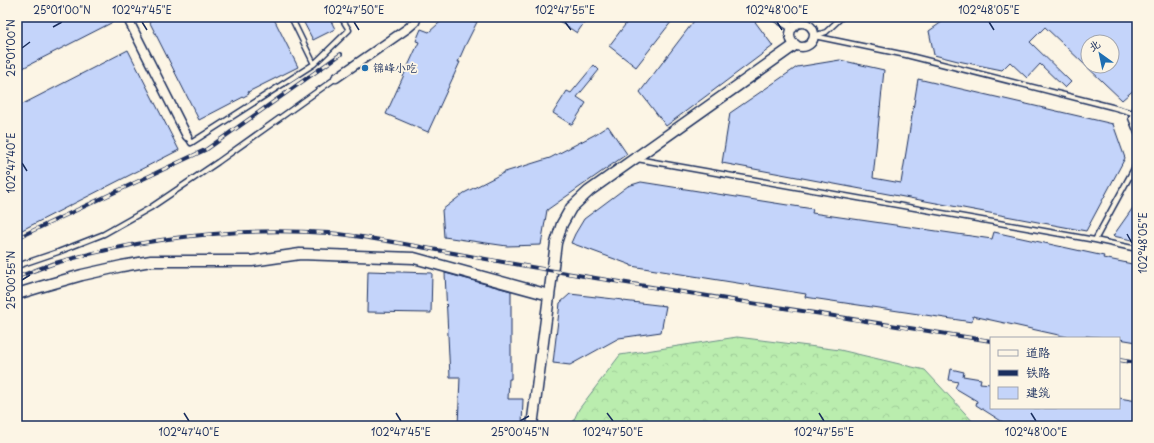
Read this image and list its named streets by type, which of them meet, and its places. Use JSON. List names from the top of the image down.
{
  "places": ["锦峰小吃"],
  "legend": ["道路", "铁路", "建筑"],
  "north": "top left",
  "coordinates": [
    "25°01'00\"N",
    "102°47'45\"E",
    "102°47'50\"E",
    "102°47'55\"E",
    "102°48'00\"E",
    "102°48'05\"E",
    "102°47'40\"E",
    "25°00'55\"N",
    "25°00'45\"N"
  ]
}
